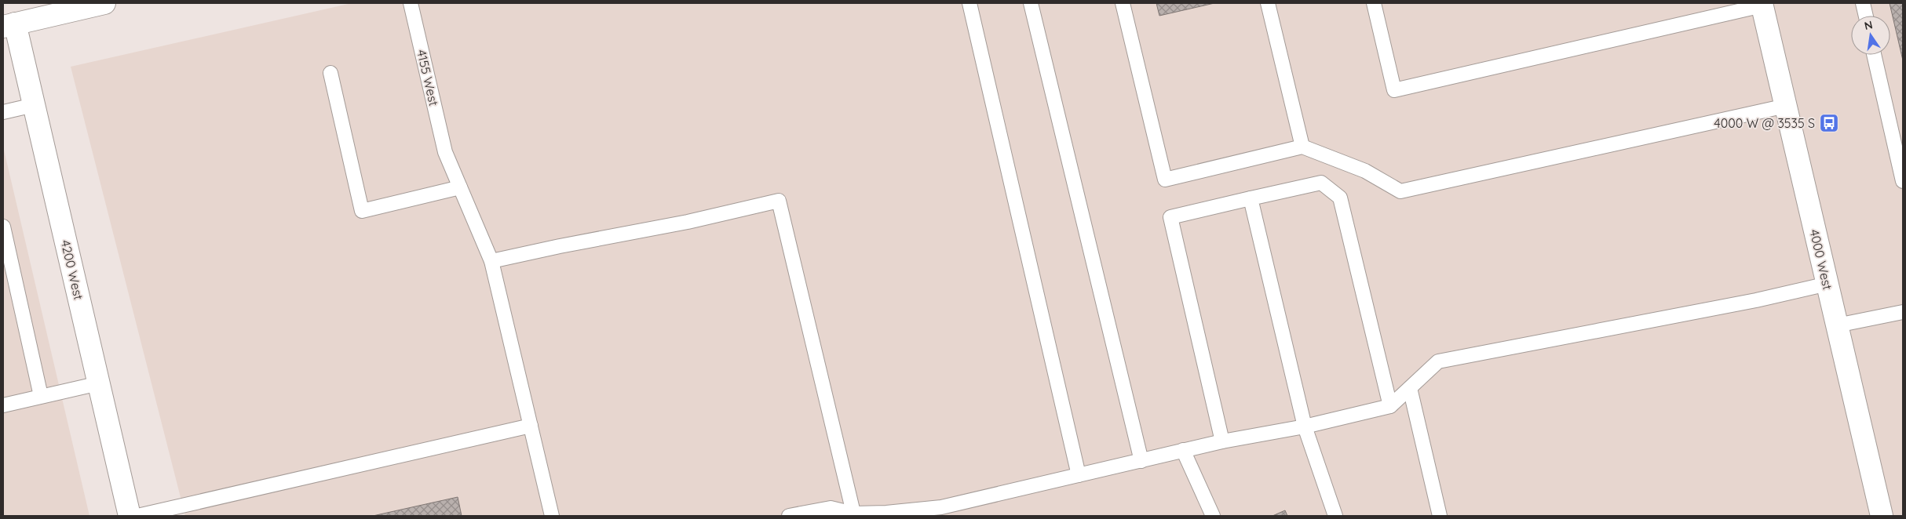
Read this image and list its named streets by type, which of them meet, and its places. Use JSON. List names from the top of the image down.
{
  "streets": {
    "street": ["4000 West", "4200 West"],
    "lane": ["4155 West"]
  },
  "places": {
    "bus stop": ["4000 W @ 3535 S"]
  },
  "north": "top"
}
